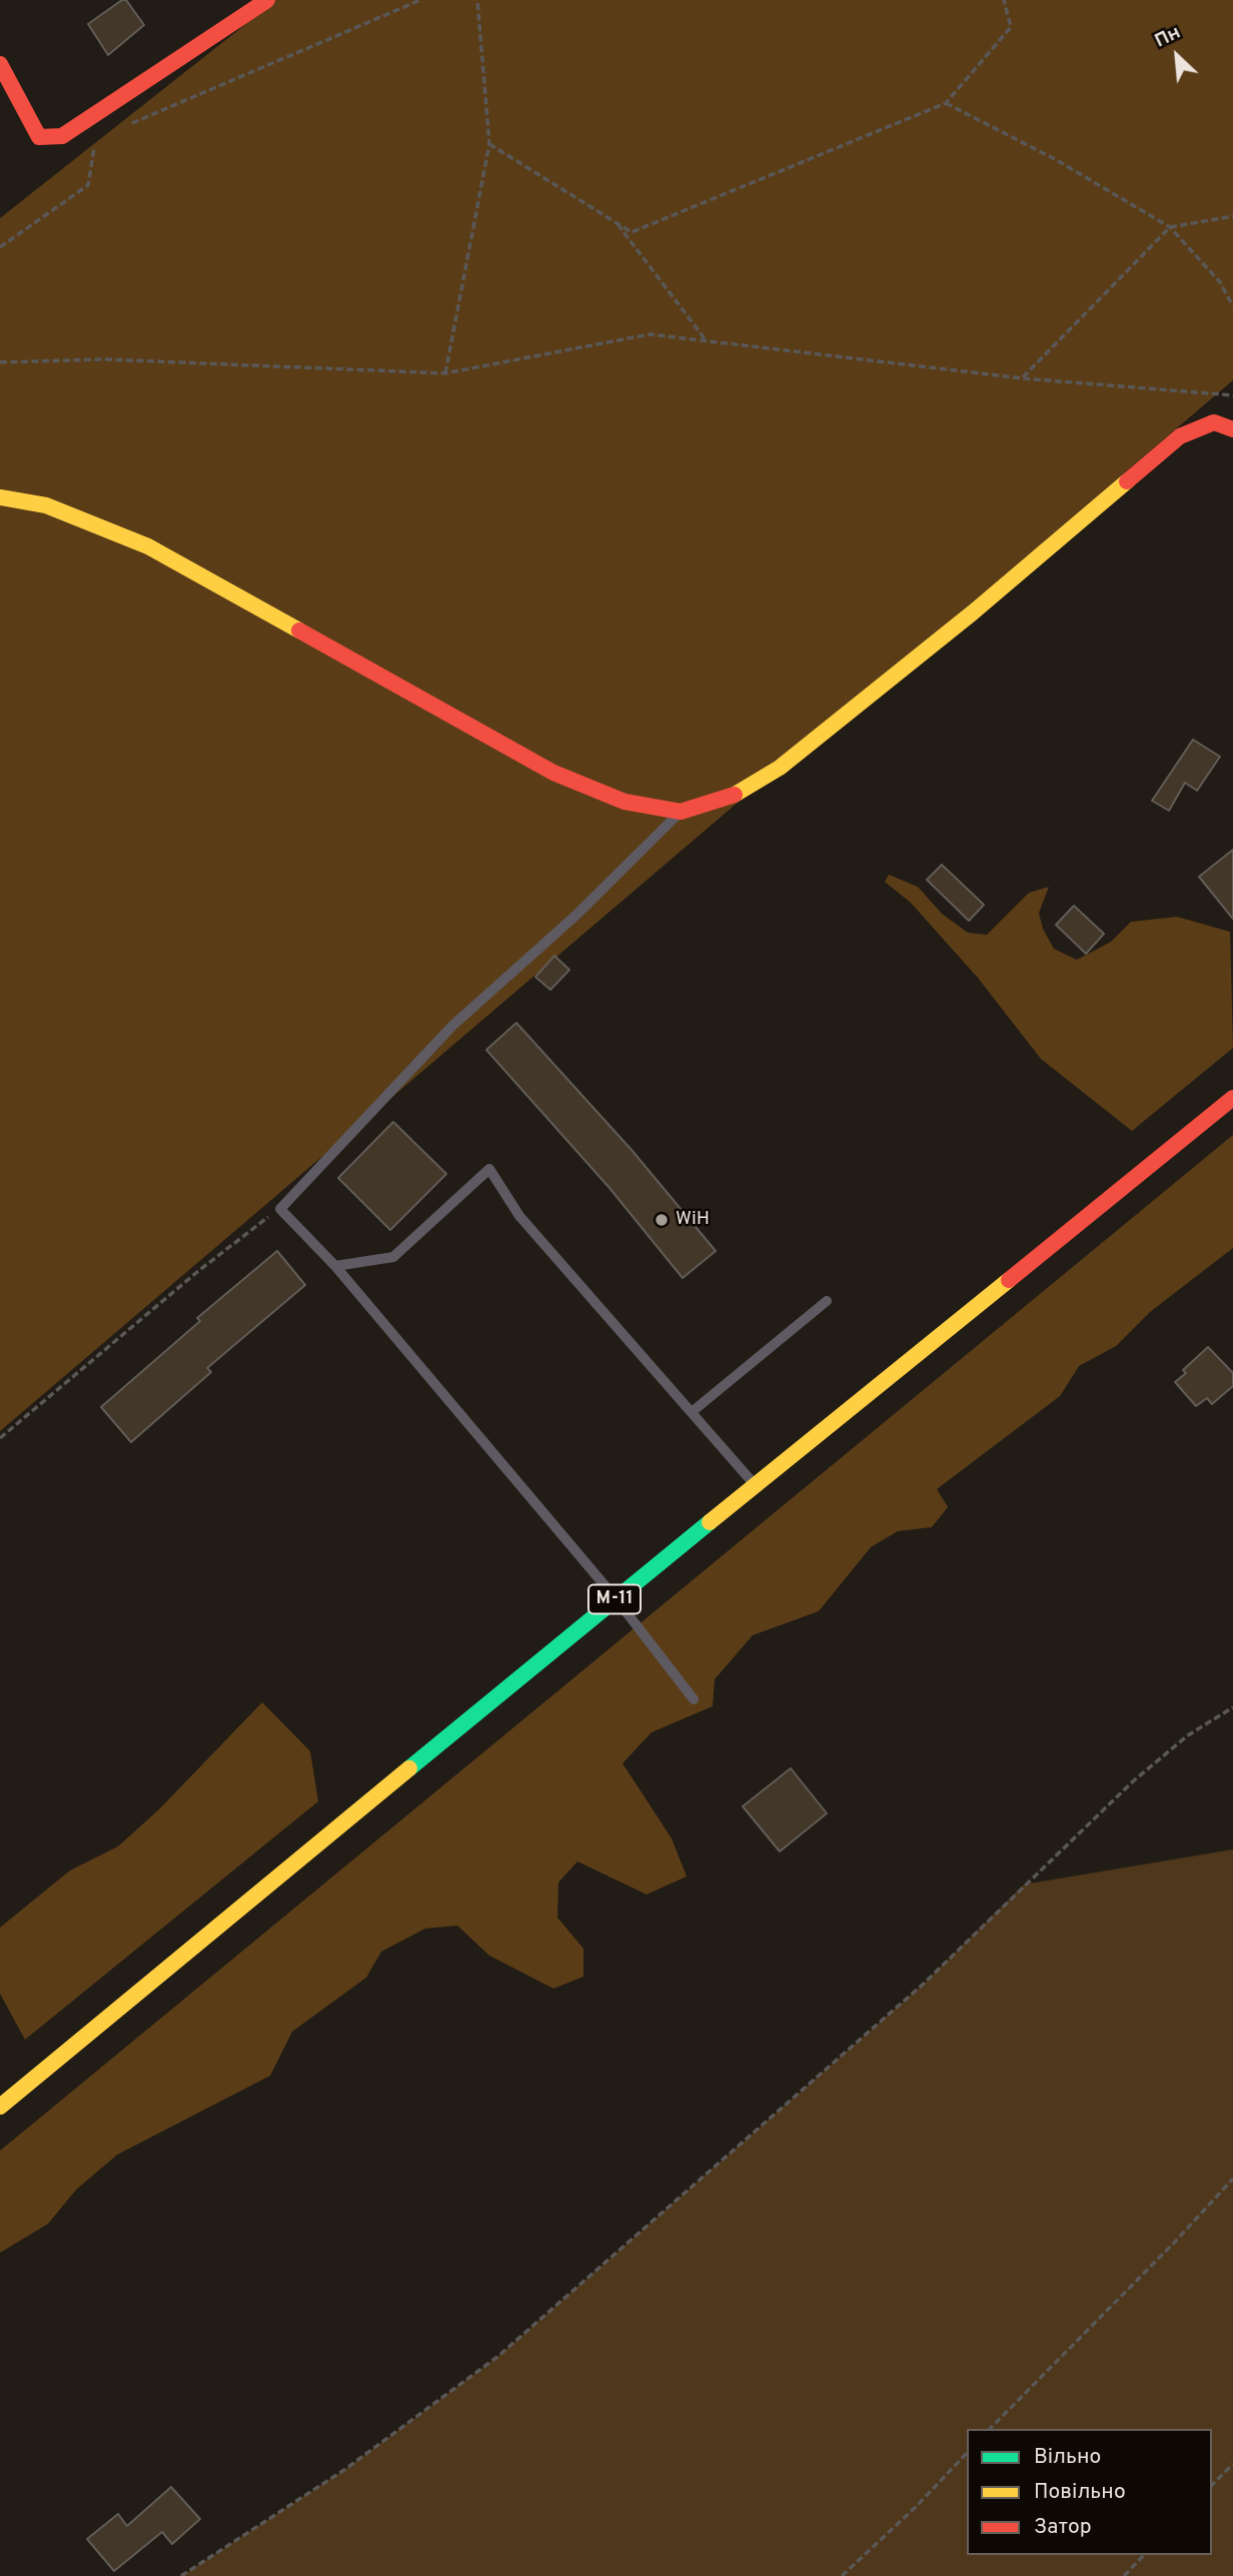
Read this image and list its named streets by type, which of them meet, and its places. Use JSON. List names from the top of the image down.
{
  "streets": {
    "main road": ["М-11"]
  },
  "places": ["WiH"],
  "legend": ["Вільно", "Повільно", "Затор"],
  "north": "top left"
}
